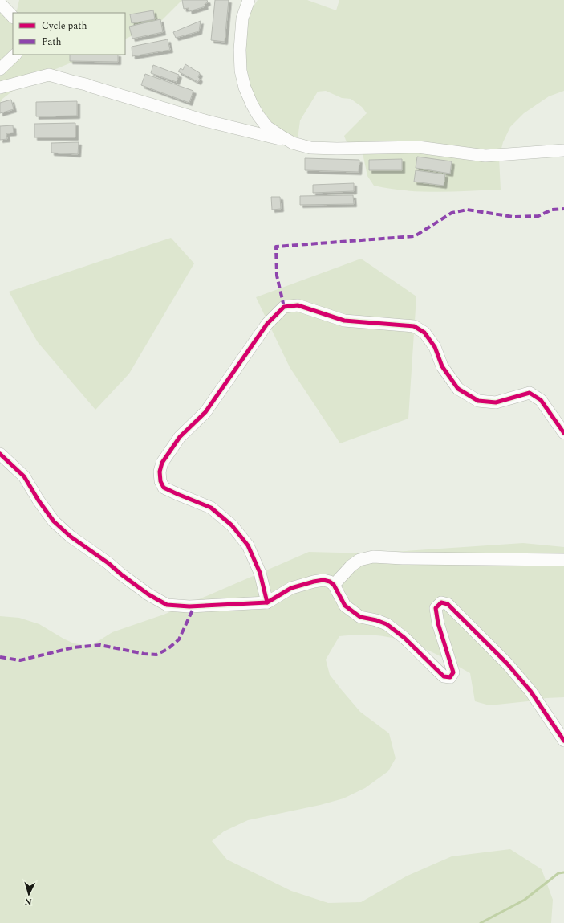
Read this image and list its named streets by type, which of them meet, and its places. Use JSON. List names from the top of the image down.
{
  "legend": ["Cycle path", "Path"],
  "north": "bottom"
}
